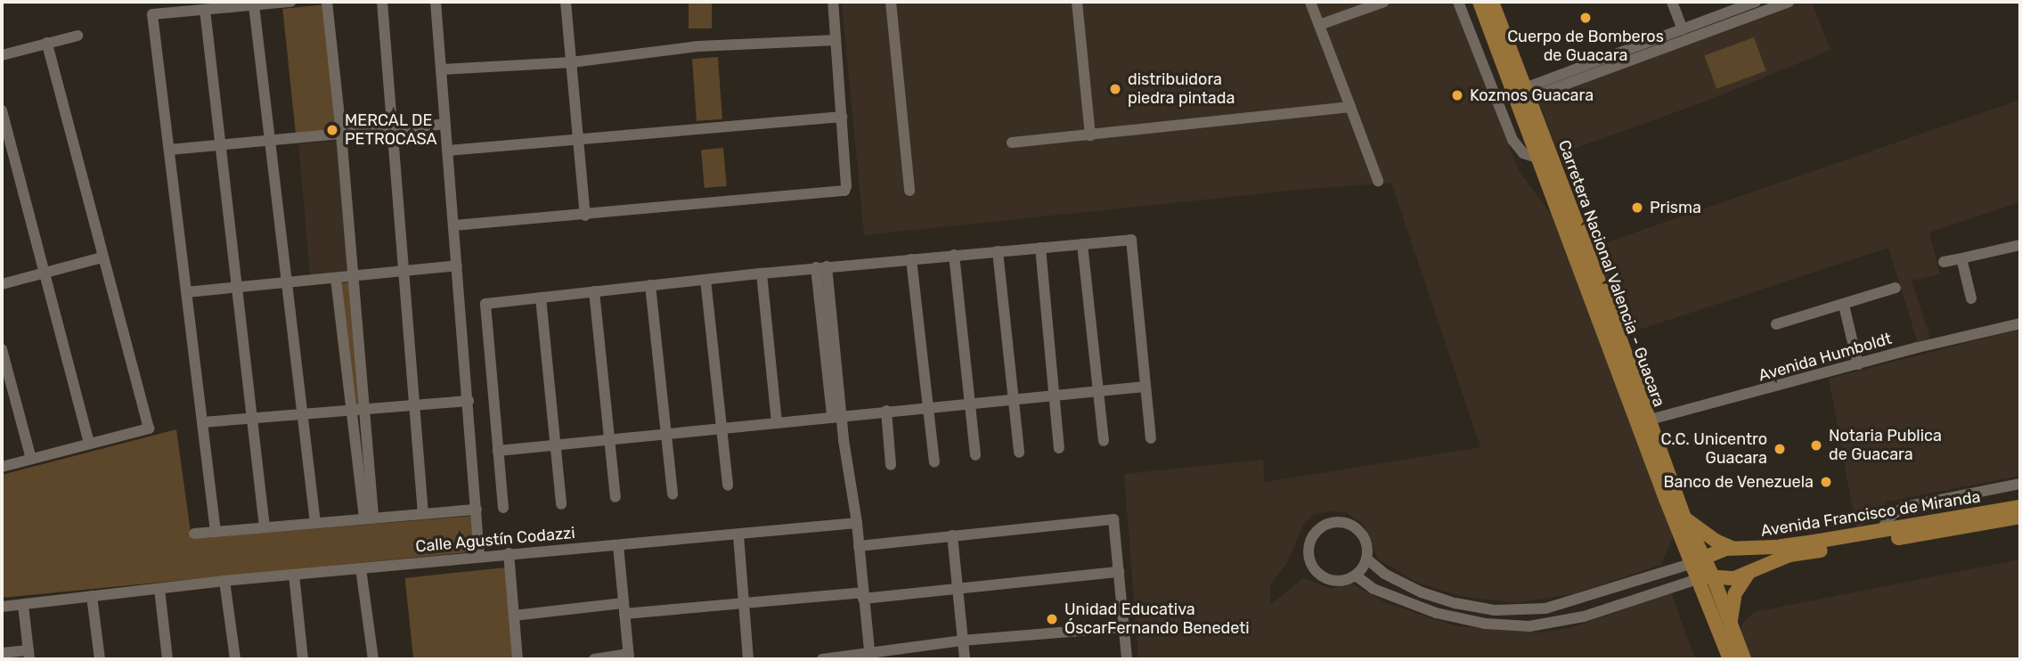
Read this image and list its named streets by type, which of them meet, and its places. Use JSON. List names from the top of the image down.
{
  "streets": {
    "main road": ["Carretera Nacional Valencia - Guacara", "Avenida Francisco de Miranda"],
    "street": ["Avenida Humboldt", "Calle Agustín Codazzi"]
  },
  "crossings": [
    ["Carretera Nacional Valencia - Guacara", "Avenida Humboldt"],
    ["Carretera Nacional Valencia - Guacara", "Avenida Francisco de Miranda"]
  ],
  "places": [
    "Cuerpo de Bomberos de Guacara",
    "distribuidora piedra pintada",
    "Kozmos Guacara",
    "MERCAL DE PETROCASA",
    "Prisma",
    "Notaria Publica de Guacara",
    "C.C. Unicentro Guacara",
    "Banco de Venezuela",
    "Unidad Educativa ÓscarFernando Benedeti"
  ]
}
